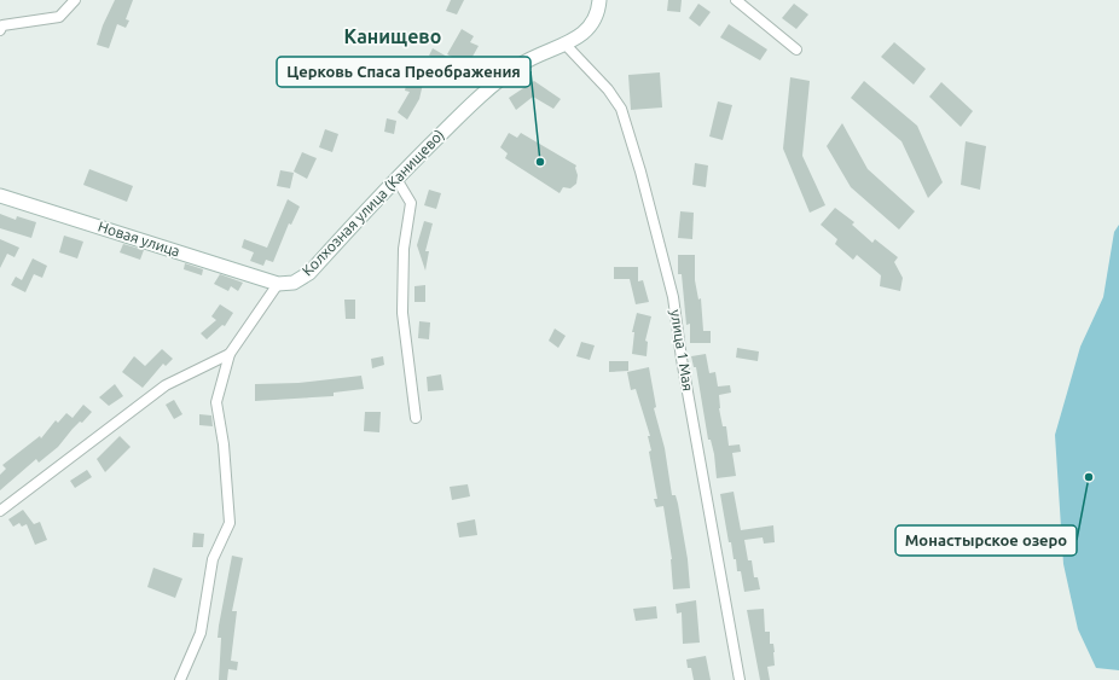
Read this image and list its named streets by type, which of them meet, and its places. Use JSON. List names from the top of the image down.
{
  "streets": {
    "street": ["Колхозная улица (Канищево)", "Новая улица", "улица 1 Мая"]
  },
  "crossings": [
    ["Колхозная улица (Канищево)", "Новая улица"],
    ["Колхозная улица (Канищево)", "улица 1 Мая"]
  ],
  "districts": ["Канищево"],
  "places": ["Церковь Спаса Преображения", "Монастырское озеро"]
}
